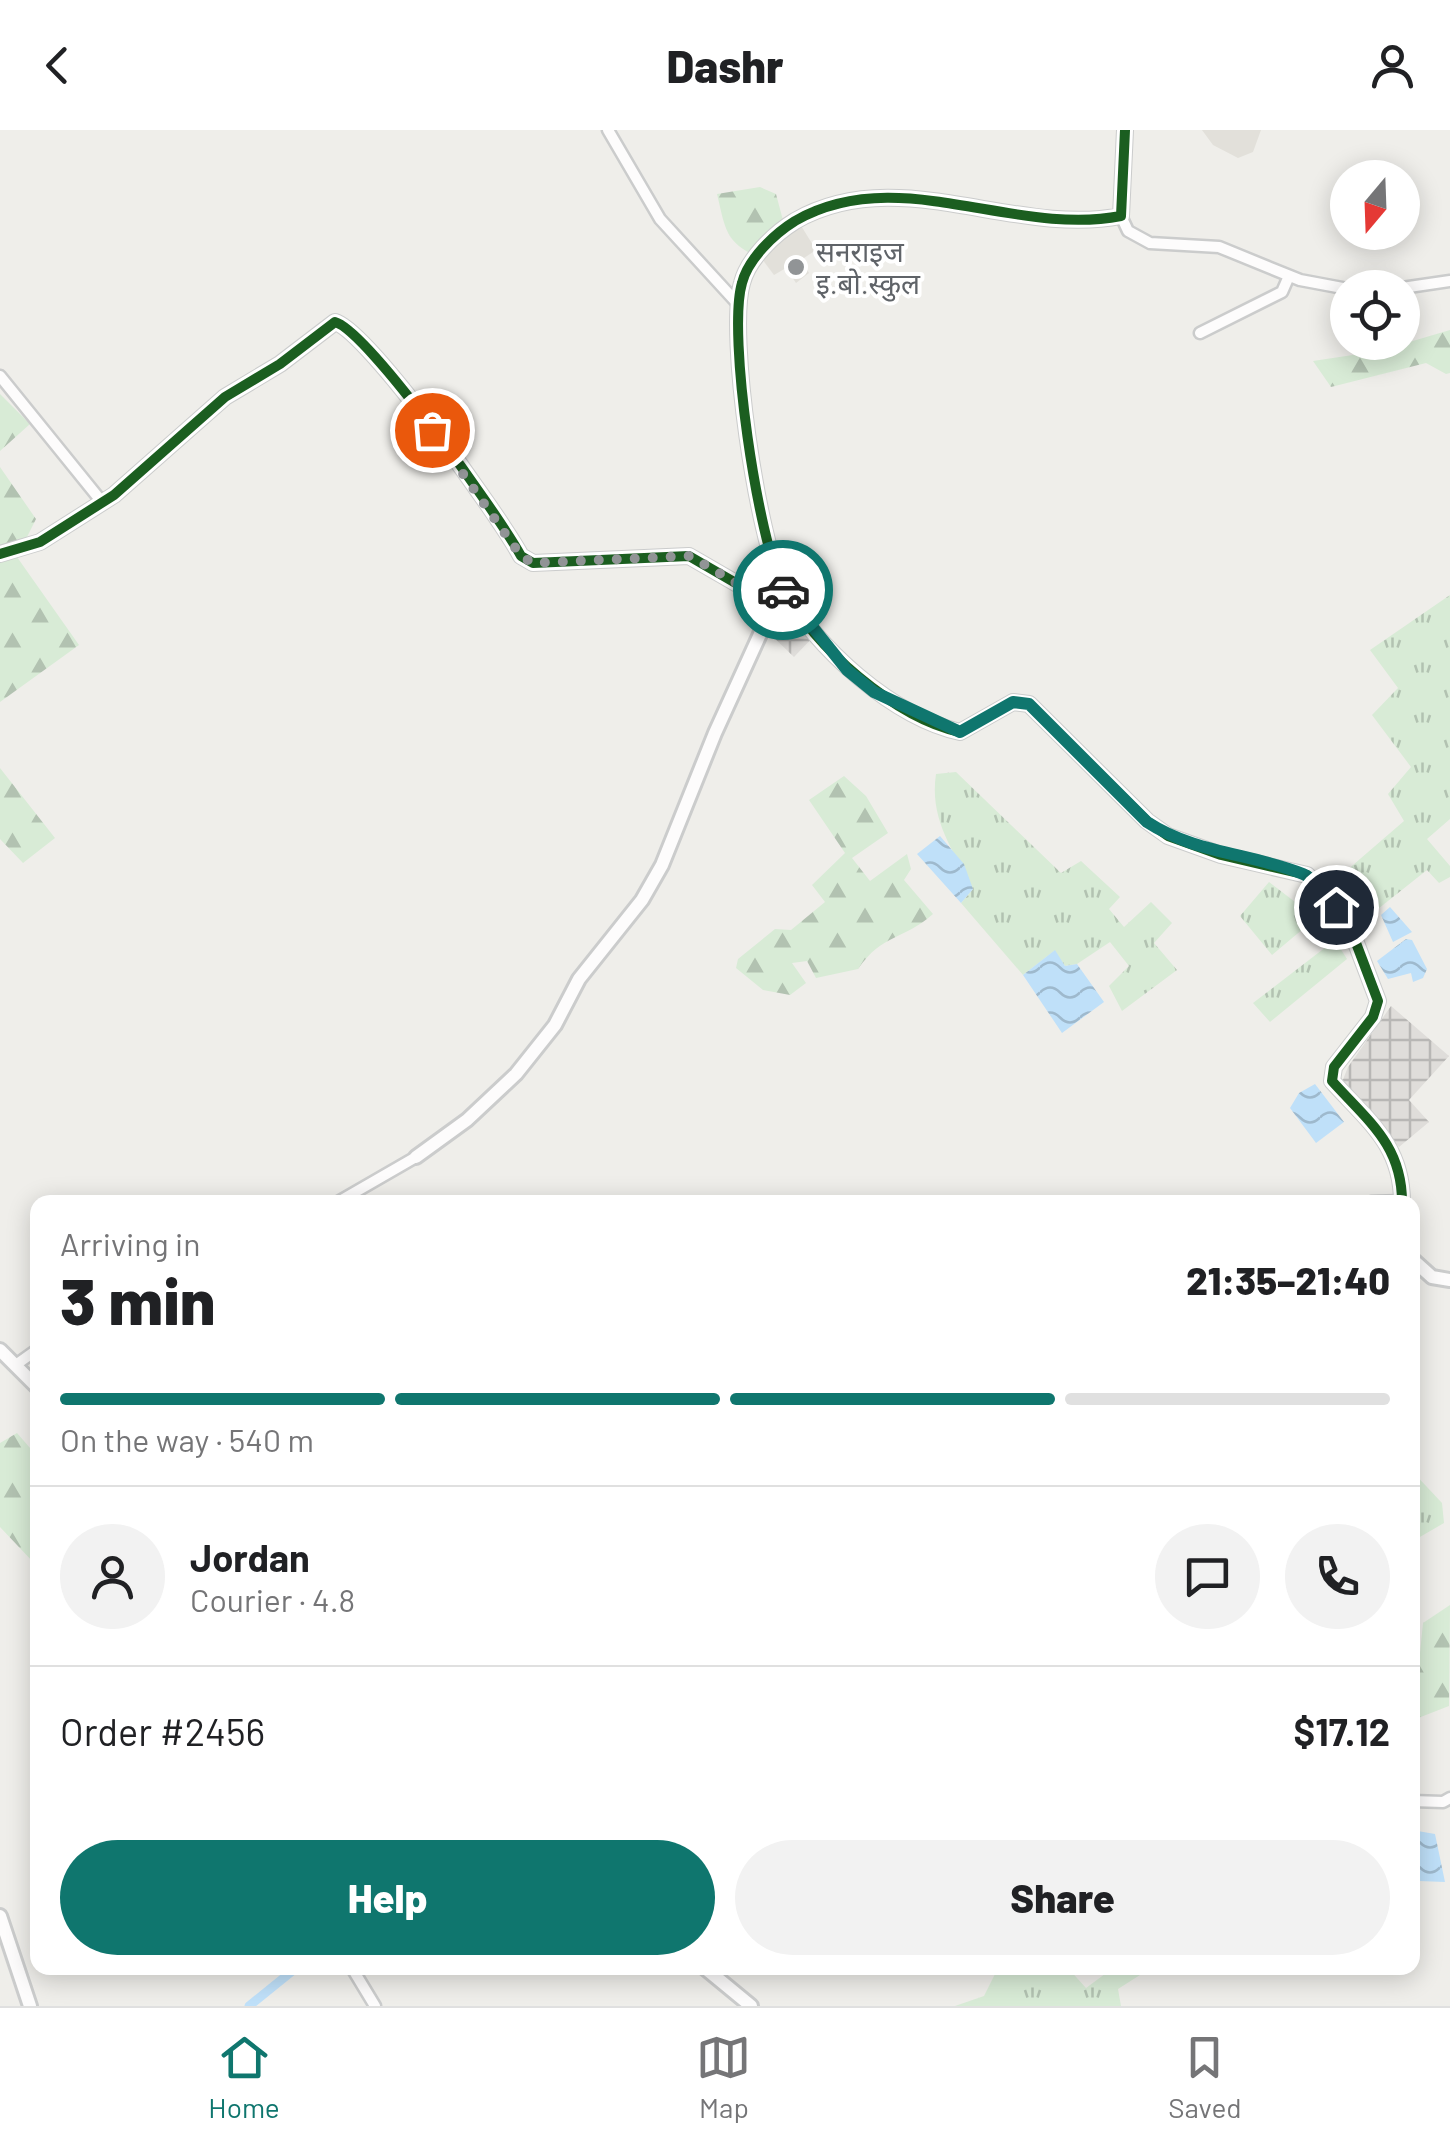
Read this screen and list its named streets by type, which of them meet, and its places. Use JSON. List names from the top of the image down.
{
  "places": ["सनराइज इ.बाे.स्कुल"],
  "north": "bottom",
  "page": {
    "header": "Dashr",
    "heading": ["3 min", "Arriving in", "21:35–21:40"],
    "panel": [
      "Jordan",
      "Courier · 4.8",
      "Order #2456",
      "$17.12"
    ],
    "bar": "On the way · 540 m",
    "buttons": ["Help", "Share"],
    "tabs": ["Home", "Map", "Saved"]
  }
}
